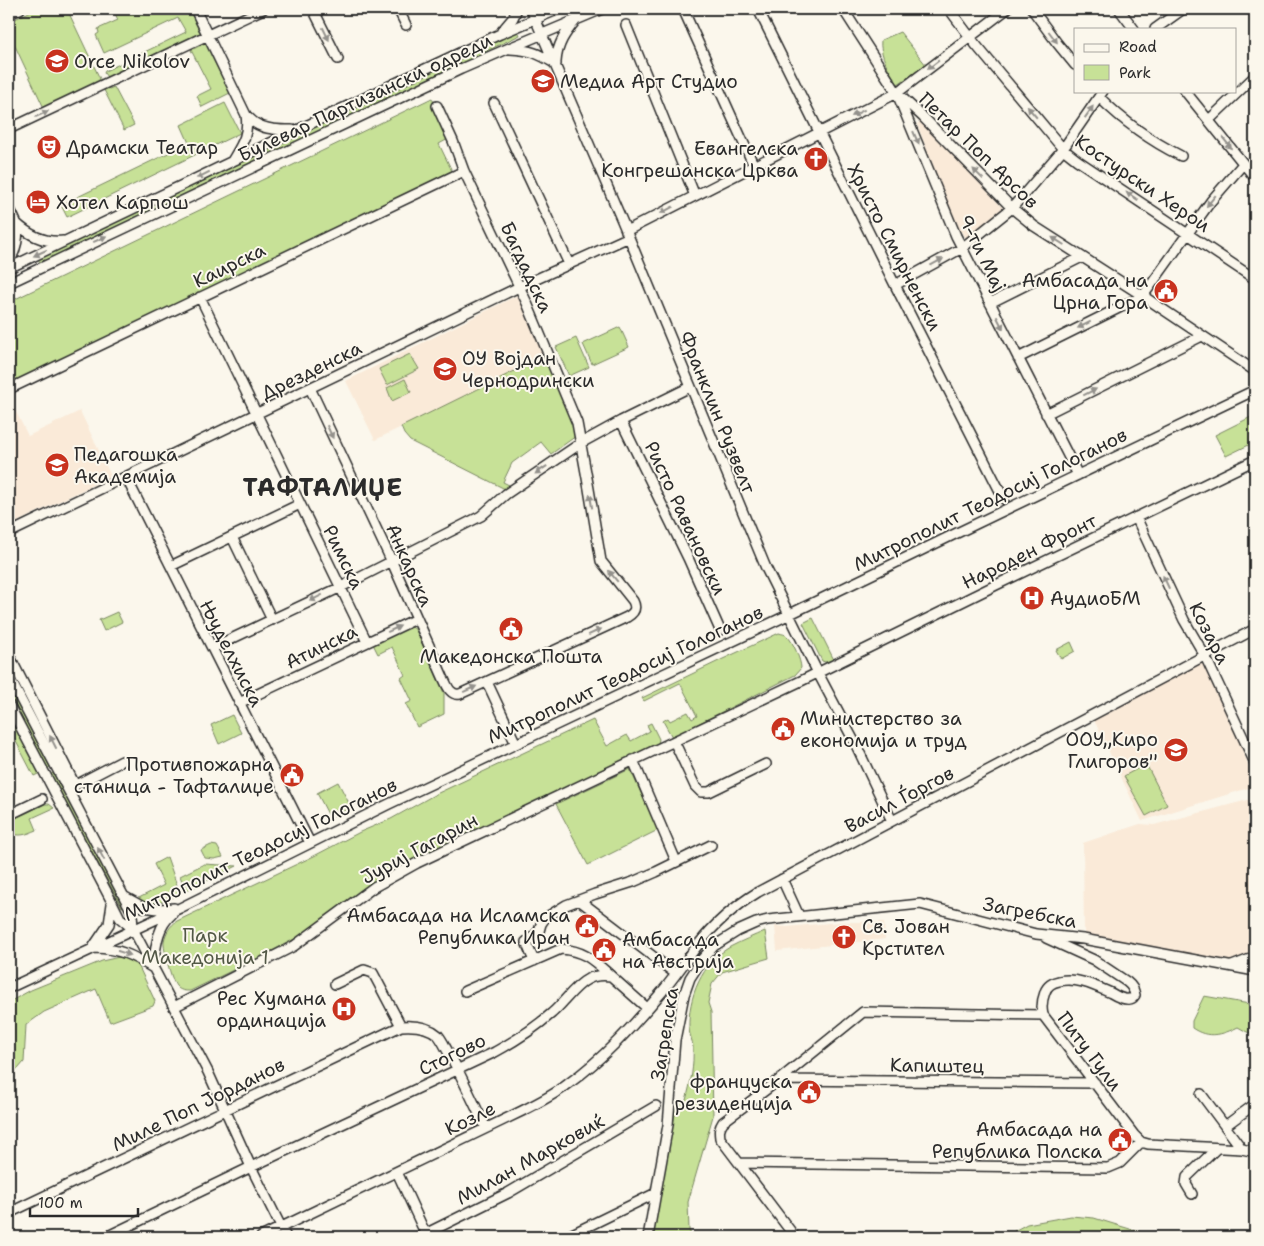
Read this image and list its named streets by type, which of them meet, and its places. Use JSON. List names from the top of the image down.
{
  "streets": {
    "street": [
      "Булевар Партизански одреди",
      "Петар Поп Арсов",
      "Костурски Херои",
      "Христо Смирненски",
      "9-ти Мај",
      "Каирска",
      "Багдадска",
      "Дрезденска",
      "Франклин Рузвелт",
      "Митрополит Теодосиј Гологанов",
      "Ристо Равановски",
      "Народен Фронт",
      "Римска",
      "Анкарска",
      "Козара",
      "Атинска",
      "Њуделхиска",
      "Васил Ѓоргов",
      "Јуриј Гагарин",
      "Загребска",
      "Загрепска",
      "Питу Гули",
      "Стогово",
      "Капиштец",
      "Миле Поп Јорданов",
      "Козле",
      "Милан Марковиќ"
    ]
  },
  "crossings": [
    ["Булевар Партизански одреди", "Франклин Рузвелт"],
    ["Петар Поп Арсов", "9-ти Мај"],
    ["Петар Поп Арсов", "Дрезденска"],
    ["Костурски Херои", "Дрезденска"],
    ["Христо Смирненски", "Дрезденска"],
    ["9-ти Мај", "Дрезденска"],
    ["9-ти Мај", "Митрополит Теодосиј Гологанов"],
    ["Каирска", "Багдадска"],
    ["Каирска", "Римска"],
    ["Багдадска", "Дрезденска"],
    ["Багдадска", "Анкарска"],
    ["Дрезденска", "Франклин Рузвелт"],
    ["Дрезденска", "Римска"],
    ["Дрезденска", "Анкарска"],
    ["Дрезденска", "Њуделхиска"],
    ["Франклин Рузвелт", "Митрополит Теодосиј Гологанов"],
    ["Франклин Рузвелт", "Народен Фронт"],
    ["Франклин Рузвелт", "Васил Ѓоргов"],
    ["Франклин Рузвелт", "Јуриј Гагарин"],
    ["Митрополит Теодосиј Гологанов", "Њуделхиска"],
    ["Народен Фронт", "Козара"],
    ["Народен Фронт", "Јуриј Гагарин"],
    ["Римска", "Атинска"],
    ["Анкарска", "Атинска"],
    ["Козара", "Васил Ѓоргов"],
    ["Атинска", "Њуделхиска"],
    ["Васил Ѓоргов", "Козле"],
    ["Загребска", "Загрепска"],
    ["Загребска", "Питу Гули"],
    ["Питу Гули", "Капиштец"]
  ],
  "one_way": ["Петар Поп Арсов", "9-ти Мај", "Козара"],
  "districts": ["ТАФТАЛИЏЕ"],
  "parks": ["Парк Македонија 1"],
  "places": {
    "school or university": [
      "Orce Nikolov",
      "Медиа Арт Студио",
      "ОУ Војдан Чернодрински",
      "Педагошка Академија",
      "ООУ,,Киро Глигоров''"
    ],
    "theatre": ["Драмски Театар"],
    "church": ["Евангелска Конгрешанска Црква", "Св. Јован Крстител"],
    "hotel": ["Хотел Карпош"],
    "public building": [
      "Амбасада на Црна Гора",
      "Македонска Пошта",
      "Министерство за економија и труд",
      "Противпожарна станица - Тафталиџе",
      "Амбасада на Исламска Република Иран",
      "Амбасада на Австрија",
      "француска резиденција",
      "Амбасада на Република Полска"
    ],
    "hospital": ["АудиоБМ", "Рес Хумана ординација"]
  },
  "legend": ["Road", "Park"],
  "scale_bar": "100 m"
}
